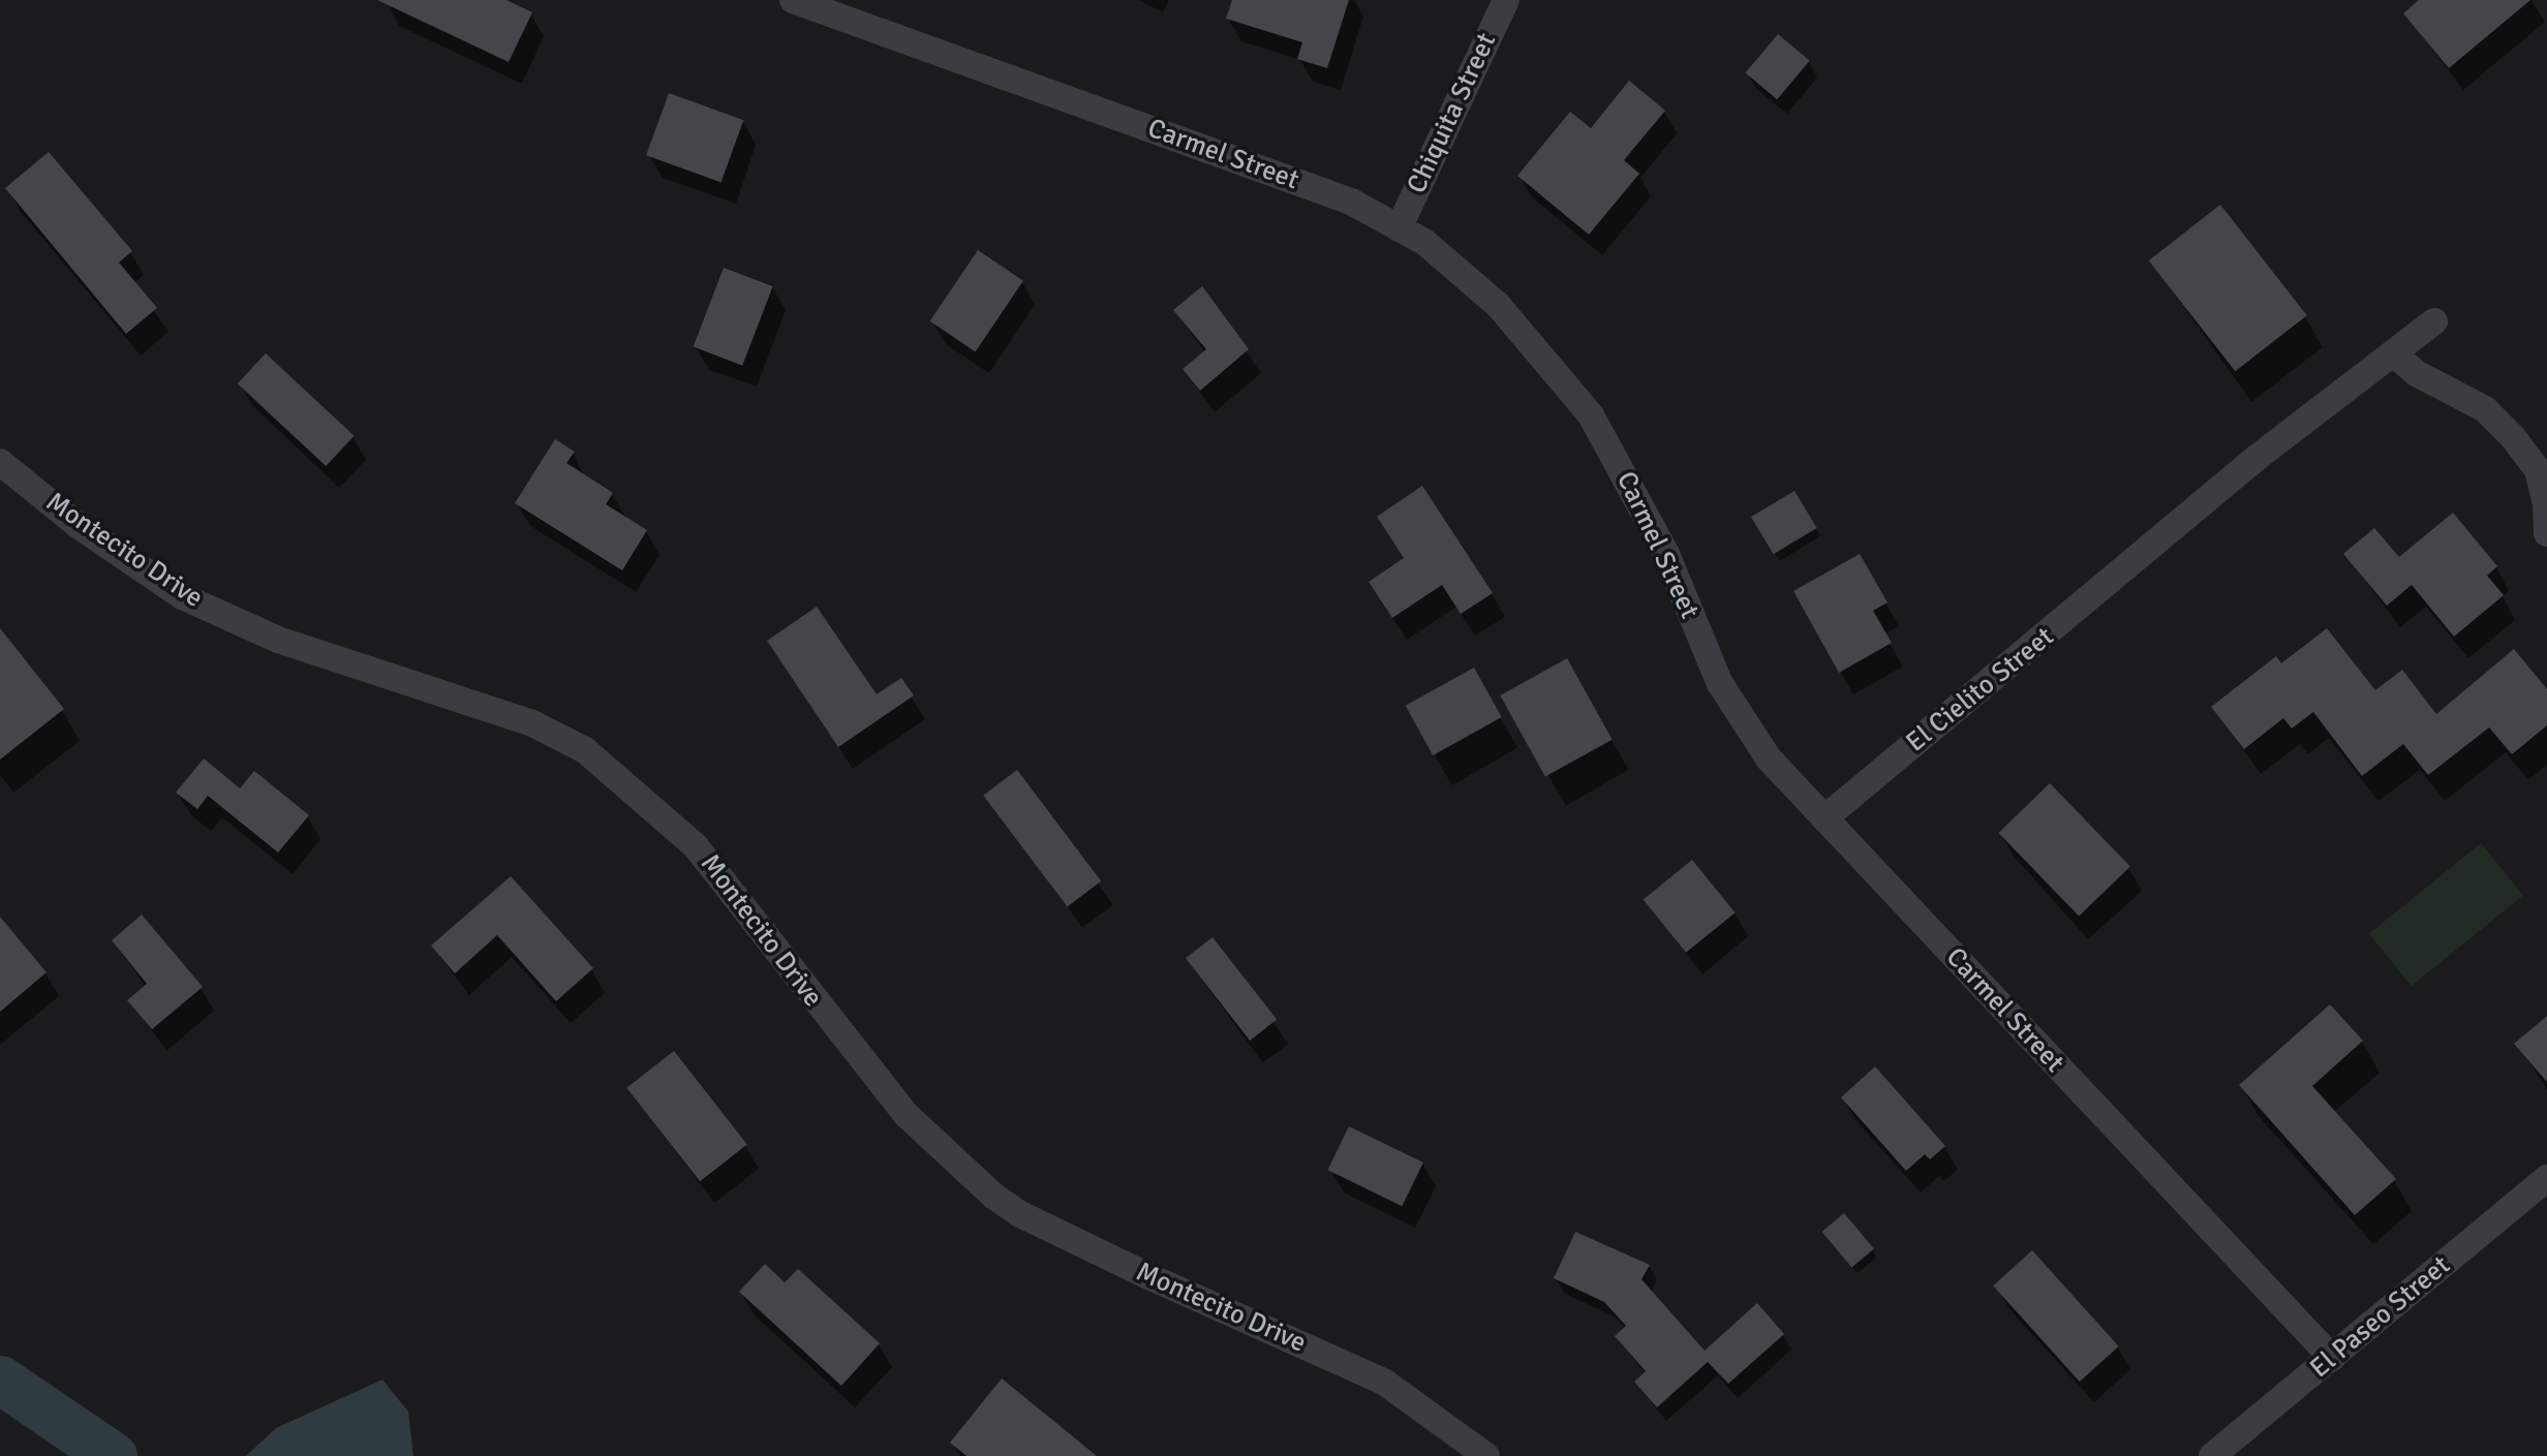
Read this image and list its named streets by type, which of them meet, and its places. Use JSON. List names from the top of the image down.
{
  "streets": {
    "street": [
      "Chiquita Street",
      "Carmel Street",
      "Montecito Drive",
      "El Cielito Street",
      "El Paseo Street"
    ]
  },
  "crossings": [
    ["Chiquita Street", "Carmel Street"],
    ["Carmel Street", "El Cielito Street"],
    ["Carmel Street", "El Paseo Street"]
  ]
}
